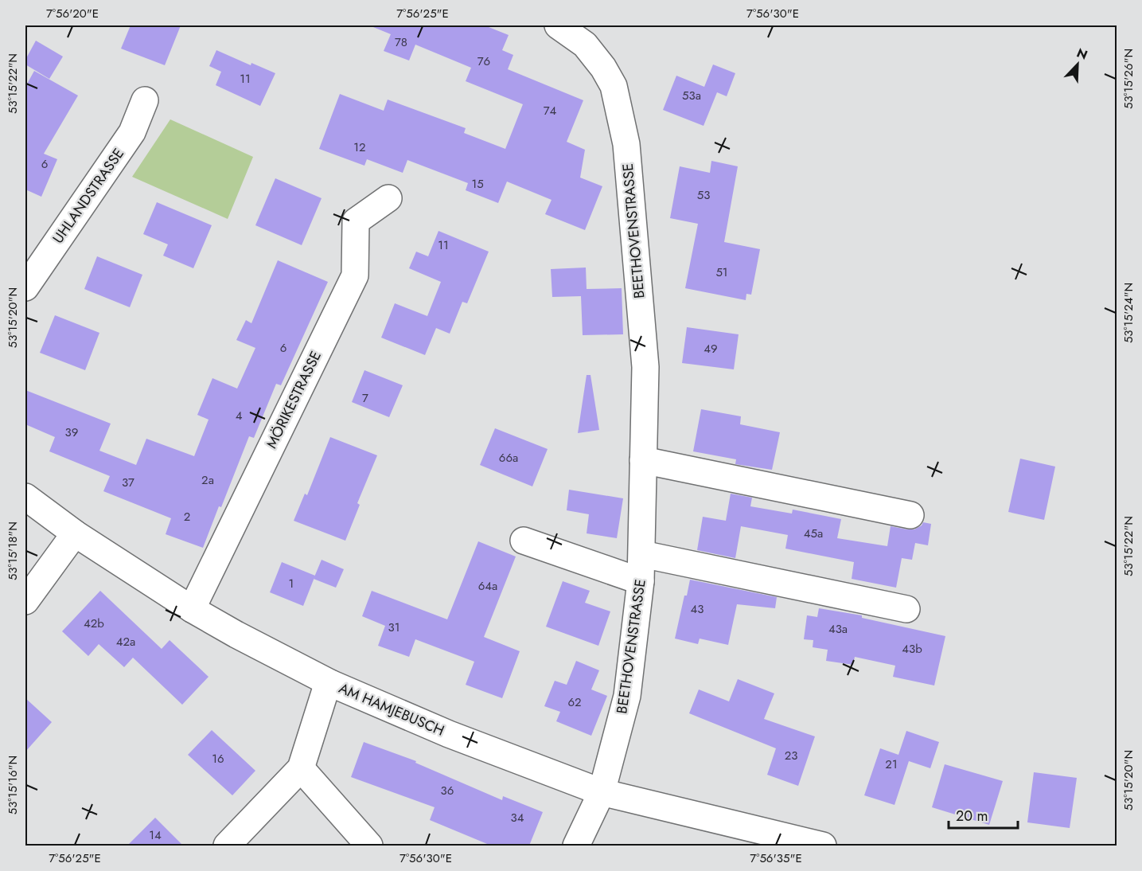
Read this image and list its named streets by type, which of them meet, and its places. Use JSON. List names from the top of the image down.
{
  "streets": {
    "street": [
      "UHLANDSTRASSE",
      "BEETHOVENSTRASSE",
      "MÖRIKESTRASSE",
      "AM HAMJEBUSCH"
    ]
  },
  "crossings": [
    ["BEETHOVENSTRASSE", "AM HAMJEBUSCH"],
    ["MÖRIKESTRASSE", "AM HAMJEBUSCH"]
  ],
  "house_numbers": [
    "78",
    "76",
    "11",
    "53a",
    "74",
    "12",
    "6",
    "15",
    "53",
    "11",
    "51",
    "6",
    "49",
    "7",
    "4",
    "39",
    "66a",
    "2a",
    "37",
    "2",
    "45a",
    "1",
    "64a",
    "43",
    "42b",
    "31",
    "43a",
    "42a",
    "43b",
    "62",
    "23",
    "16",
    "21",
    "36",
    "34",
    "14"
  ],
  "scale_bar": "20 m",
  "north": "top right",
  "coordinates": [
    "7°56'20\"E",
    "7°56'25\"E",
    "7°56'30\"E",
    "53°15'26\"N",
    "53°15'22\"N",
    "53°15'24\"N",
    "53°15'20\"N",
    "53°15'18\"N",
    "53°15'16\"N",
    "7°56'35\"E"
  ]
}
